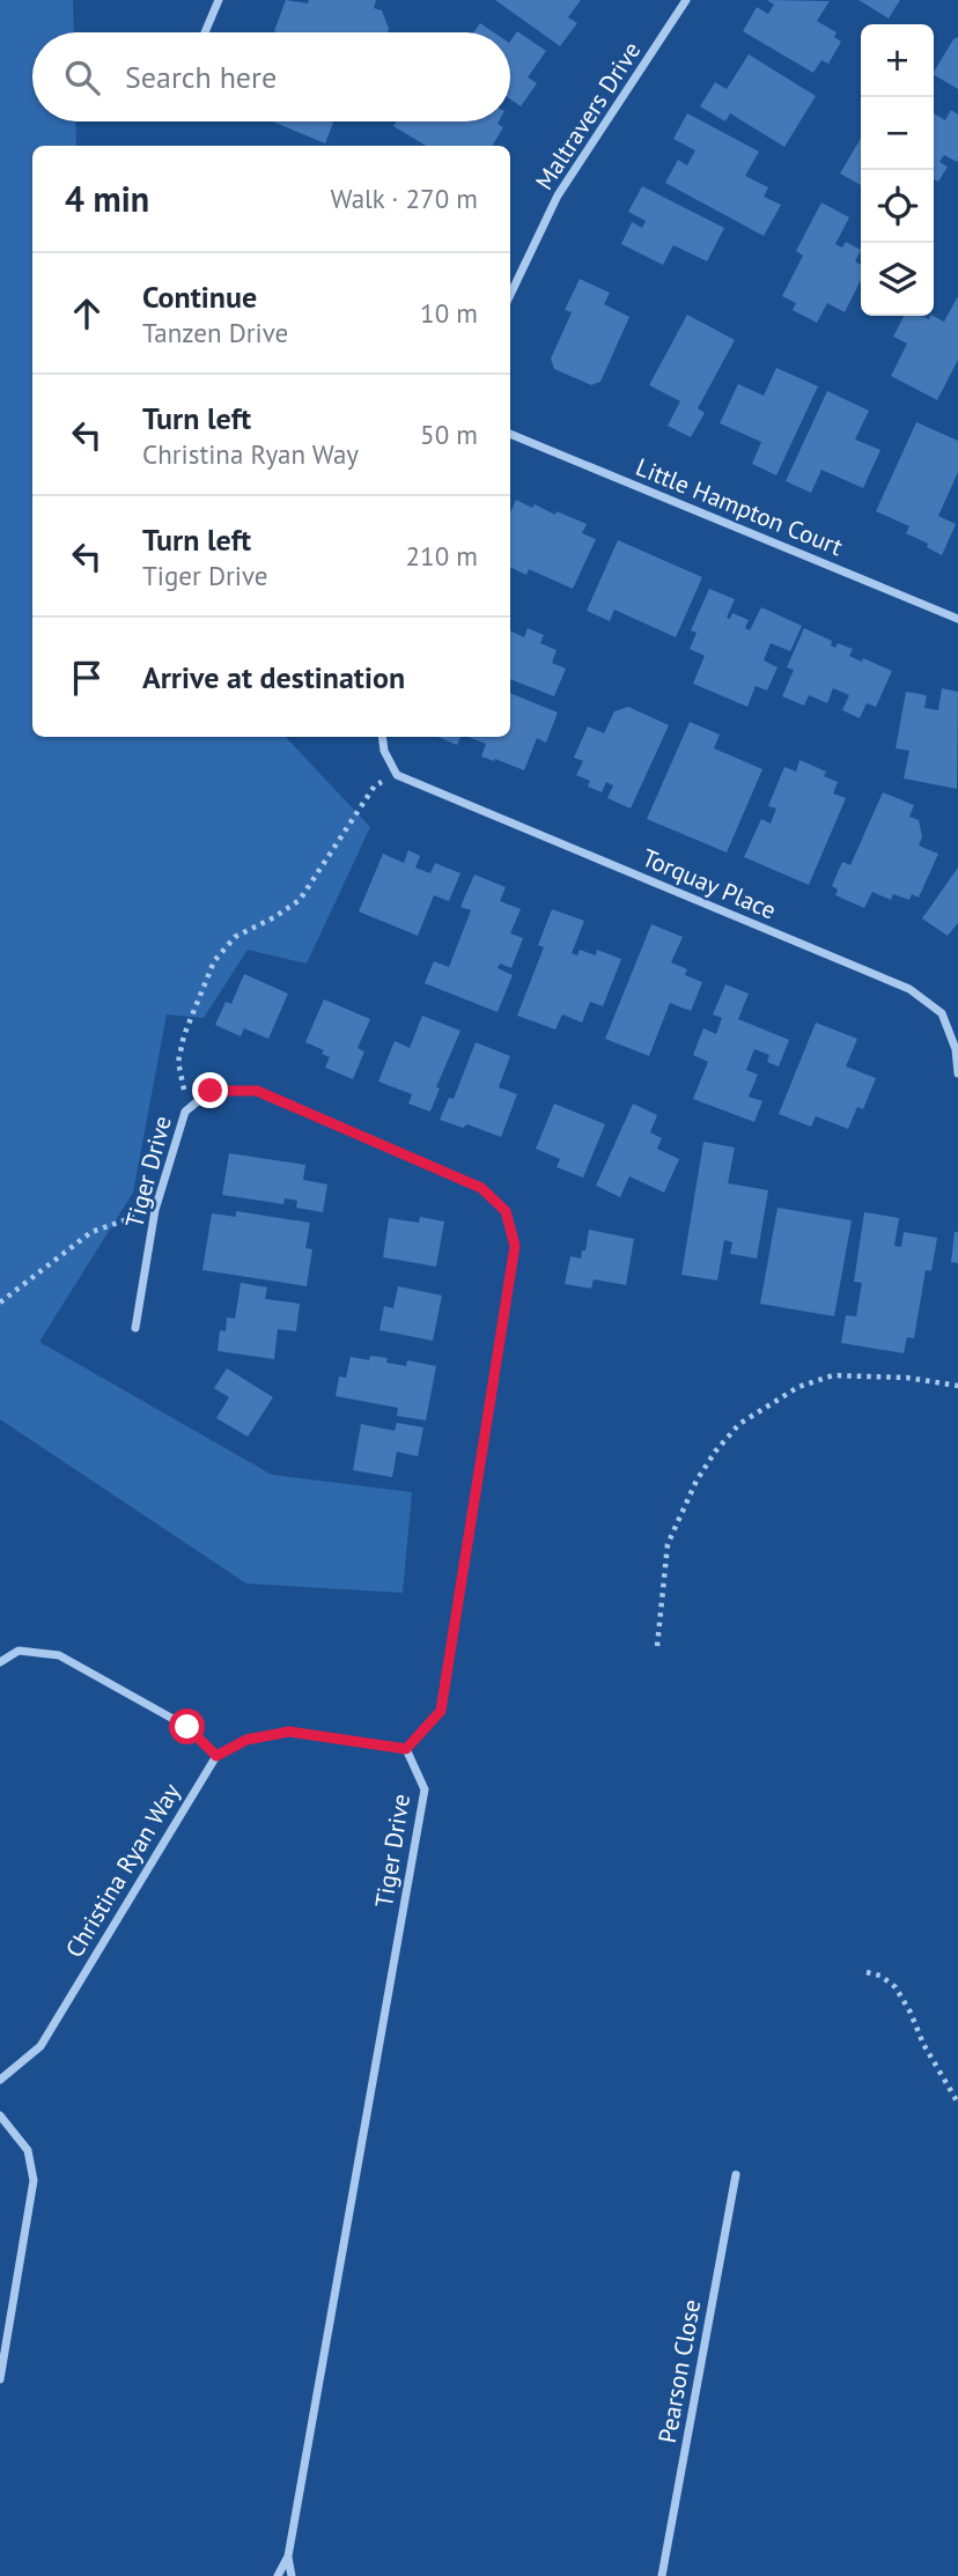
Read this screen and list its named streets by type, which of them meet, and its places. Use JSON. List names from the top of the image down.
{
  "streets": {
    "street": [
      "Maltravers Drive",
      "Little Hampton Court",
      "Torquay Place",
      "Tiger Drive",
      "Christina Ryan Way",
      "Pearson Close"
    ]
  },
  "page": {
    "map_buttons": ["+", "−"],
    "search": "Search here",
    "heading": ["4 min", "Walk · 270 m"],
    "list": [
      ["Continue", "Tanzen Drive", "10 m"],
      ["Turn left", "Christina Ryan Way", "50 m"],
      ["Turn left", "Tiger Drive", "210 m"],
      "Arrive at destination"
    ]
  }
}
